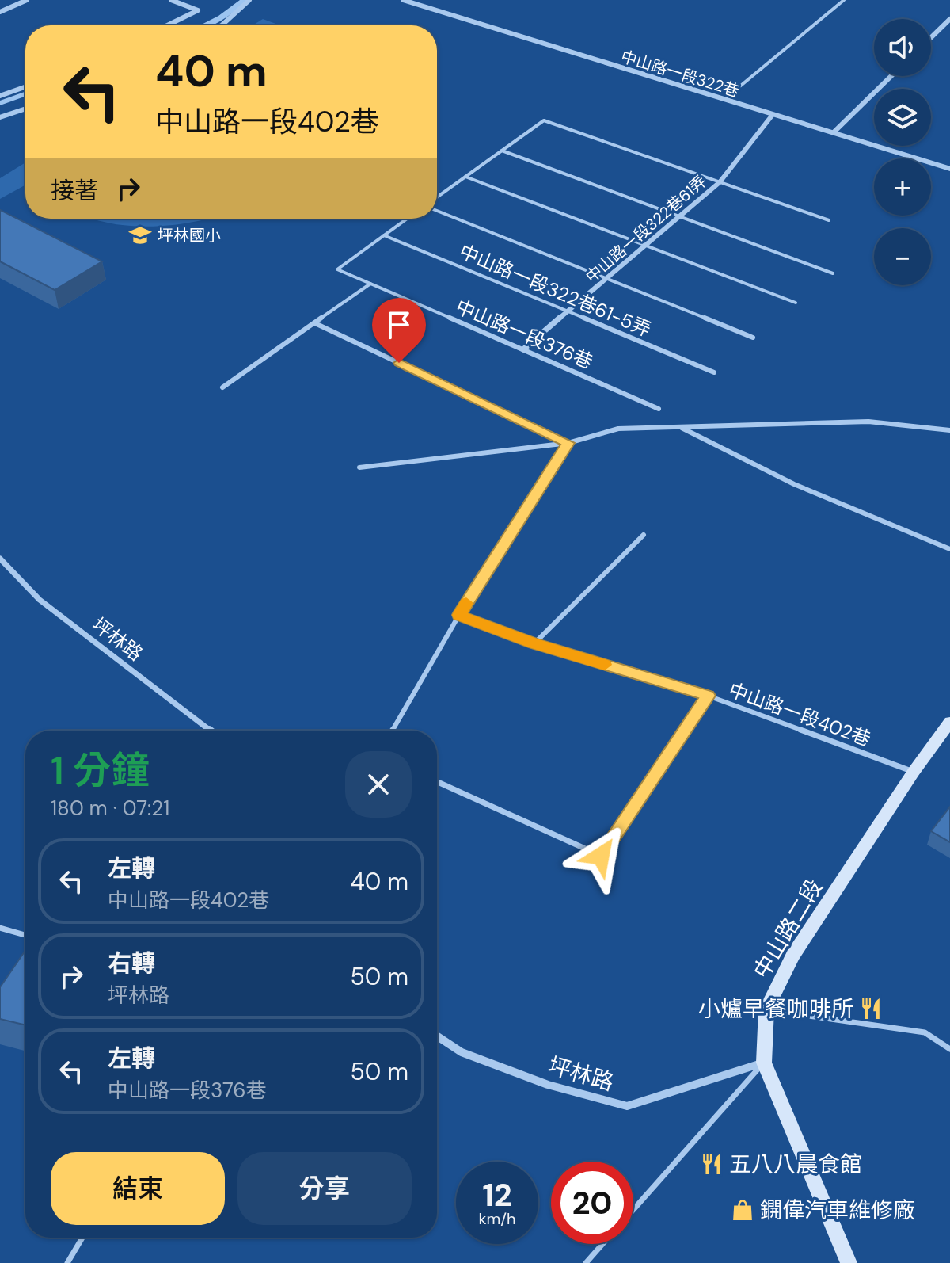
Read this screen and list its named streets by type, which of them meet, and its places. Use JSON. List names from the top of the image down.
{
  "streets": {
    "main road": ["中山路二段"],
    "street": ["中山路一段322巷", "中山路一段322巷61弄", "坪林路"],
    "lane": ["中山路一段322巷61-5弄", "中山路一段376巷", "中山路一段402巷"]
  },
  "crossings": [
    ["中山路一段322巷", "中山路一段322巷61弄"],
    ["中山路一段322巷61弄", "中山路一段322巷61-5弄"],
    ["中山路一段322巷61弄", "中山路一段376巷"],
    ["坪林路", "中山路二段"],
    ["中山路一段402巷", "中山路二段"]
  ],
  "places": {
    "school or university": ["坪林國小"],
    "restaurant": ["小爐早餐咖啡所", "五八八晨食館"],
    "shop": ["鐦偉汽車維修廠"]
  },
  "page": {
    "map_buttons": ["+", "−"],
    "turn": ["40 m", "中山路一段402巷"],
    "then": "接著",
    "heading": ["1 分鐘", "180 m · 07:21"],
    "list": [
      {
        "name": "左轉",
        "note": "中山路一段402巷",
        "value": "40 m"
      },
      {
        "name": "右轉",
        "note": "坪林路",
        "value": "50 m"
      },
      {
        "name": "左轉",
        "note": "中山路一段376巷",
        "value": "50 m"
      }
    ],
    "buttons": ["結束", "分享"],
    "speed": "12 km/h",
    "limit": "20"
  }
}
